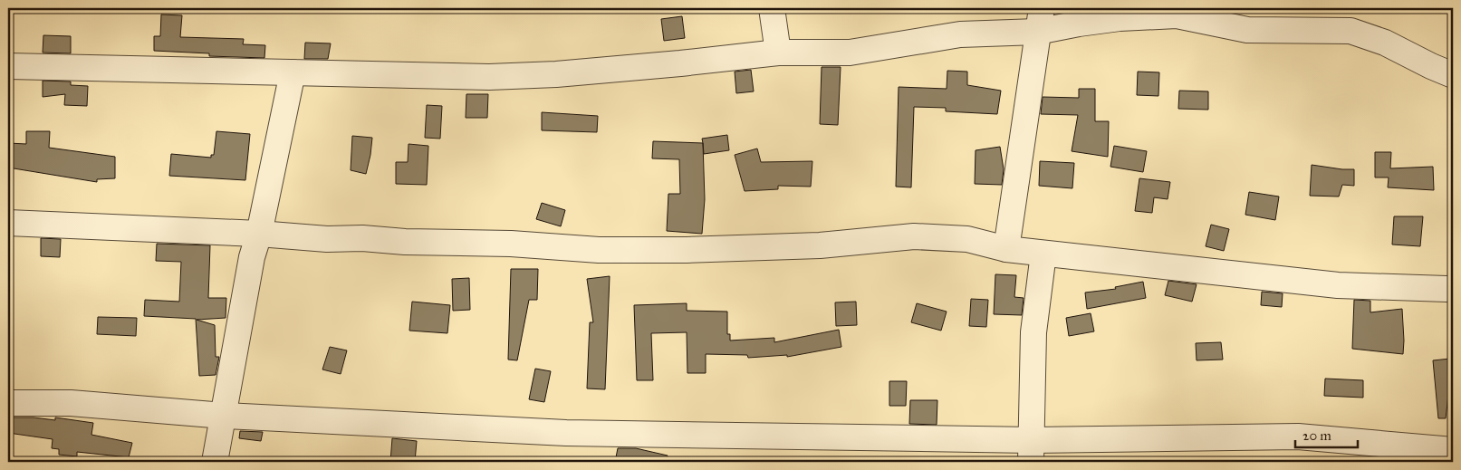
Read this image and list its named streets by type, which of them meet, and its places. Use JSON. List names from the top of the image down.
{
  "scale_bar": "20 m"
}
